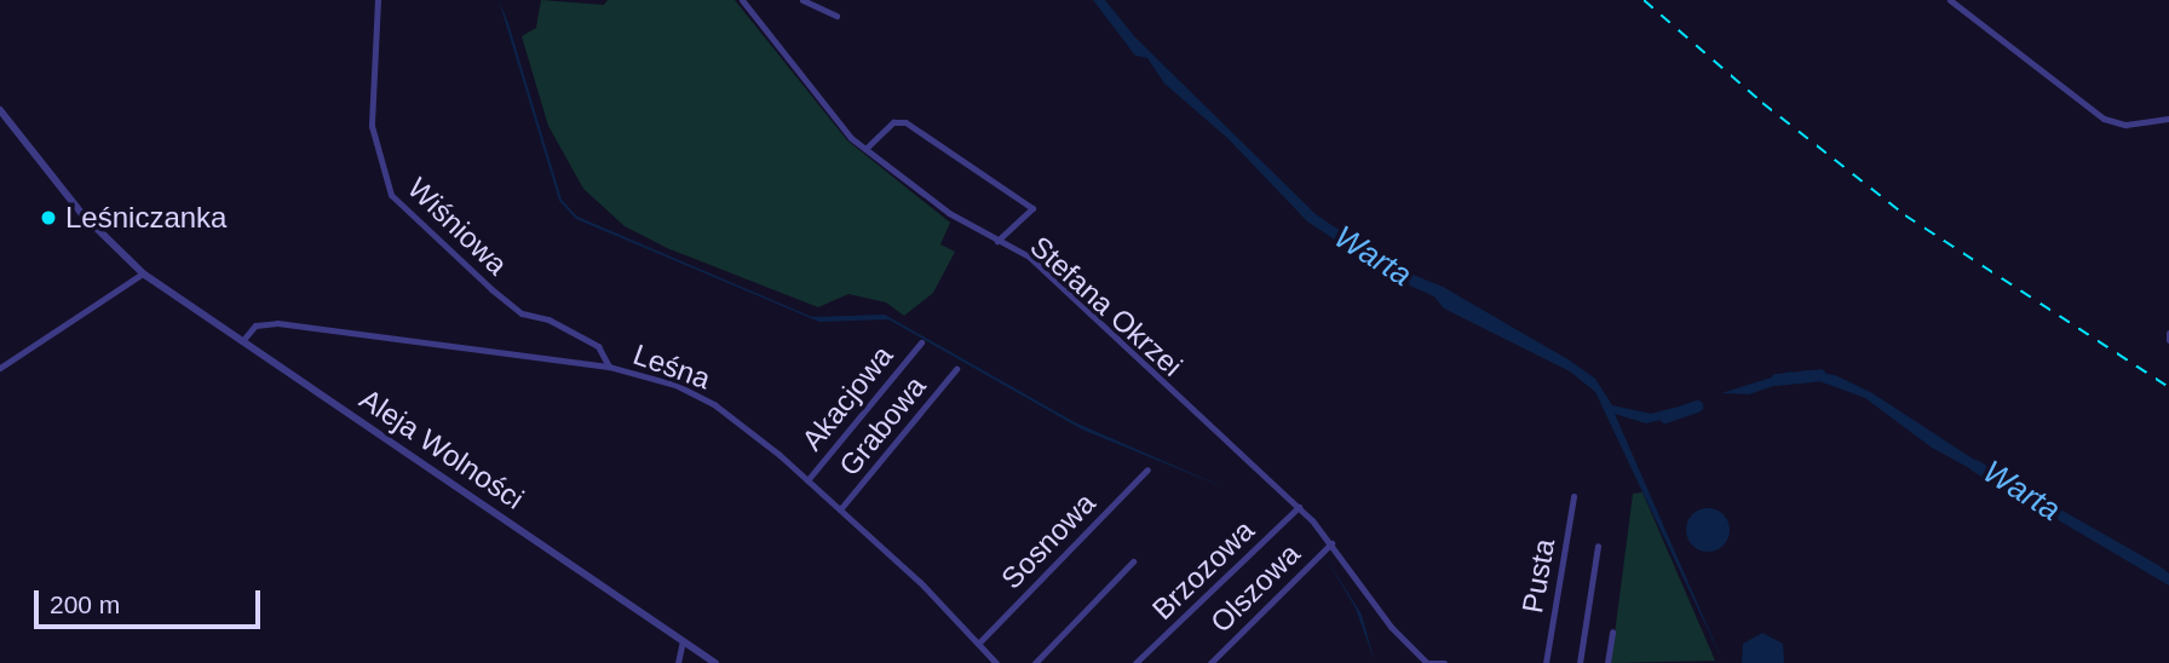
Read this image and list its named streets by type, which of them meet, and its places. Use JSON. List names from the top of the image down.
{
  "streets": {
    "street": [
      "Wiśniowa",
      "Stefana Okrzei",
      "Leśna",
      "Akacjowa",
      "Grabowa",
      "Aleja Wolności",
      "Sosnowa",
      "Brzozowa",
      "Pusta",
      "Olszowa"
    ]
  },
  "crossings": [
    ["Wiśniowa", "Leśna"],
    ["Stefana Okrzei", "Brzozowa"],
    ["Stefana Okrzei", "Olszowa"],
    ["Leśna", "Akacjowa"],
    ["Leśna", "Grabowa"],
    ["Leśna", "Aleja Wolności"],
    ["Leśna", "Sosnowa"]
  ],
  "water": ["Warta"],
  "places": ["Leśniczanka"],
  "scale_bar": "200 m"
}
